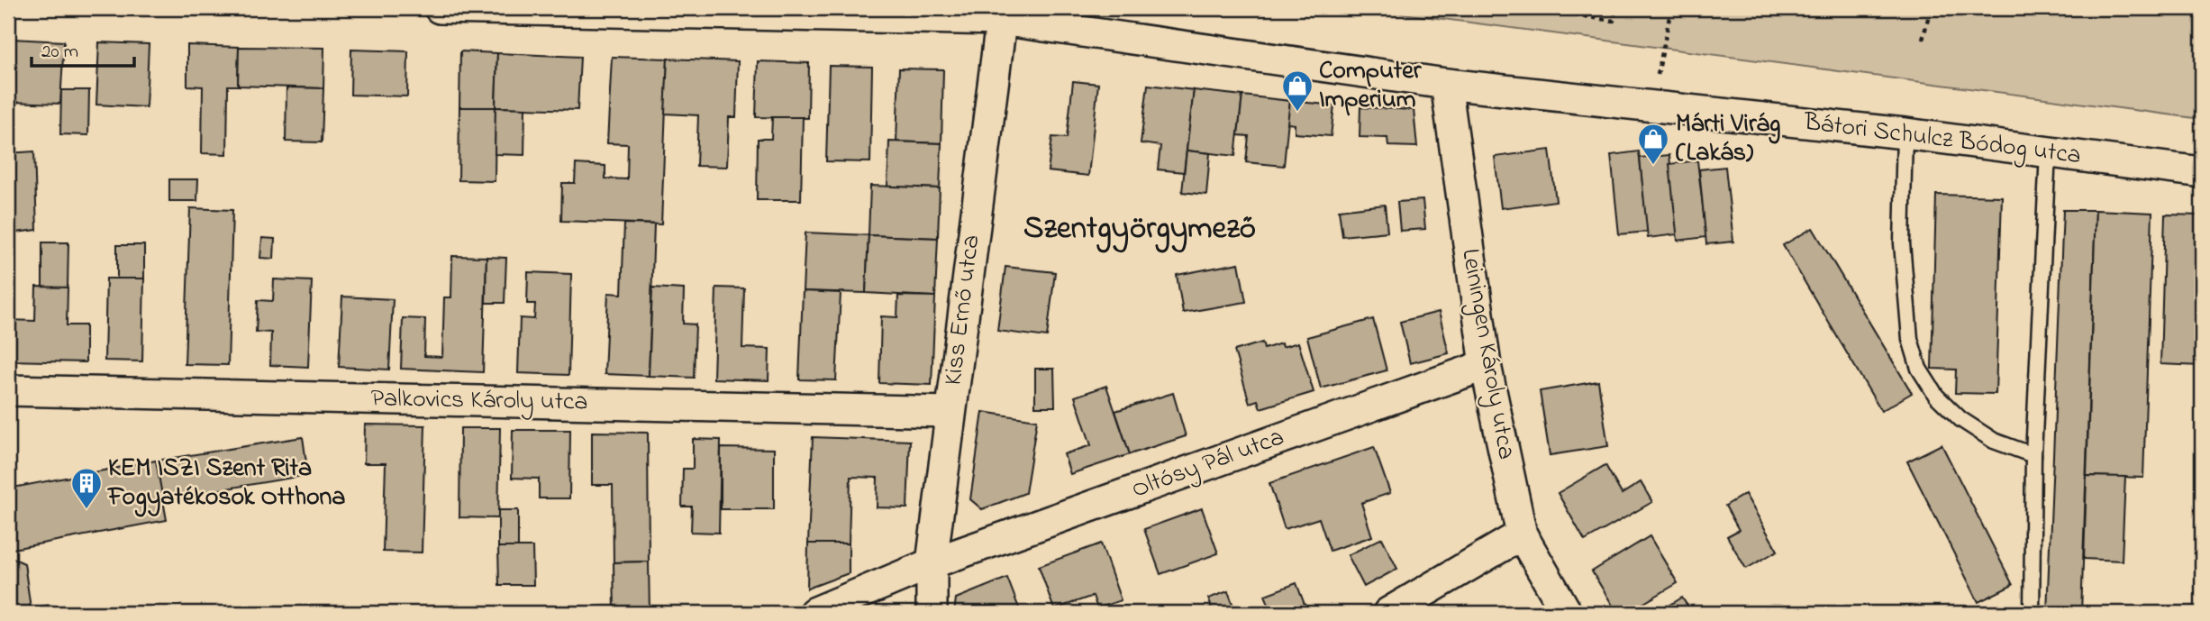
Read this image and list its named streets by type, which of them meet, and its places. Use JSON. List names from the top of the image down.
{
  "streets": {
    "street": [
      "Bátori Schulcz Bódog utca",
      "Kiss Ernő utca",
      "Leiningen Károly utca",
      "Palkovics Károly utca",
      "Oltósy Pál utca"
    ]
  },
  "crossings": [
    ["Bátori Schulcz Bódog utca", "Kiss Ernő utca"],
    ["Bátori Schulcz Bódog utca", "Leiningen Károly utca"],
    ["Kiss Ernő utca", "Palkovics Károly utca"],
    ["Kiss Ernő utca", "Oltósy Pál utca"],
    ["Leiningen Károly utca", "Oltósy Pál utca"]
  ],
  "districts": ["Szentgyörgymező"],
  "places": {
    "shop": ["Computer Imperium", "Márti Virág (Lakás)"],
    "building": ["KEM ISZI Szent Rita Fogyatékosok Otthona"]
  },
  "scale_bar": "20 m"
}
